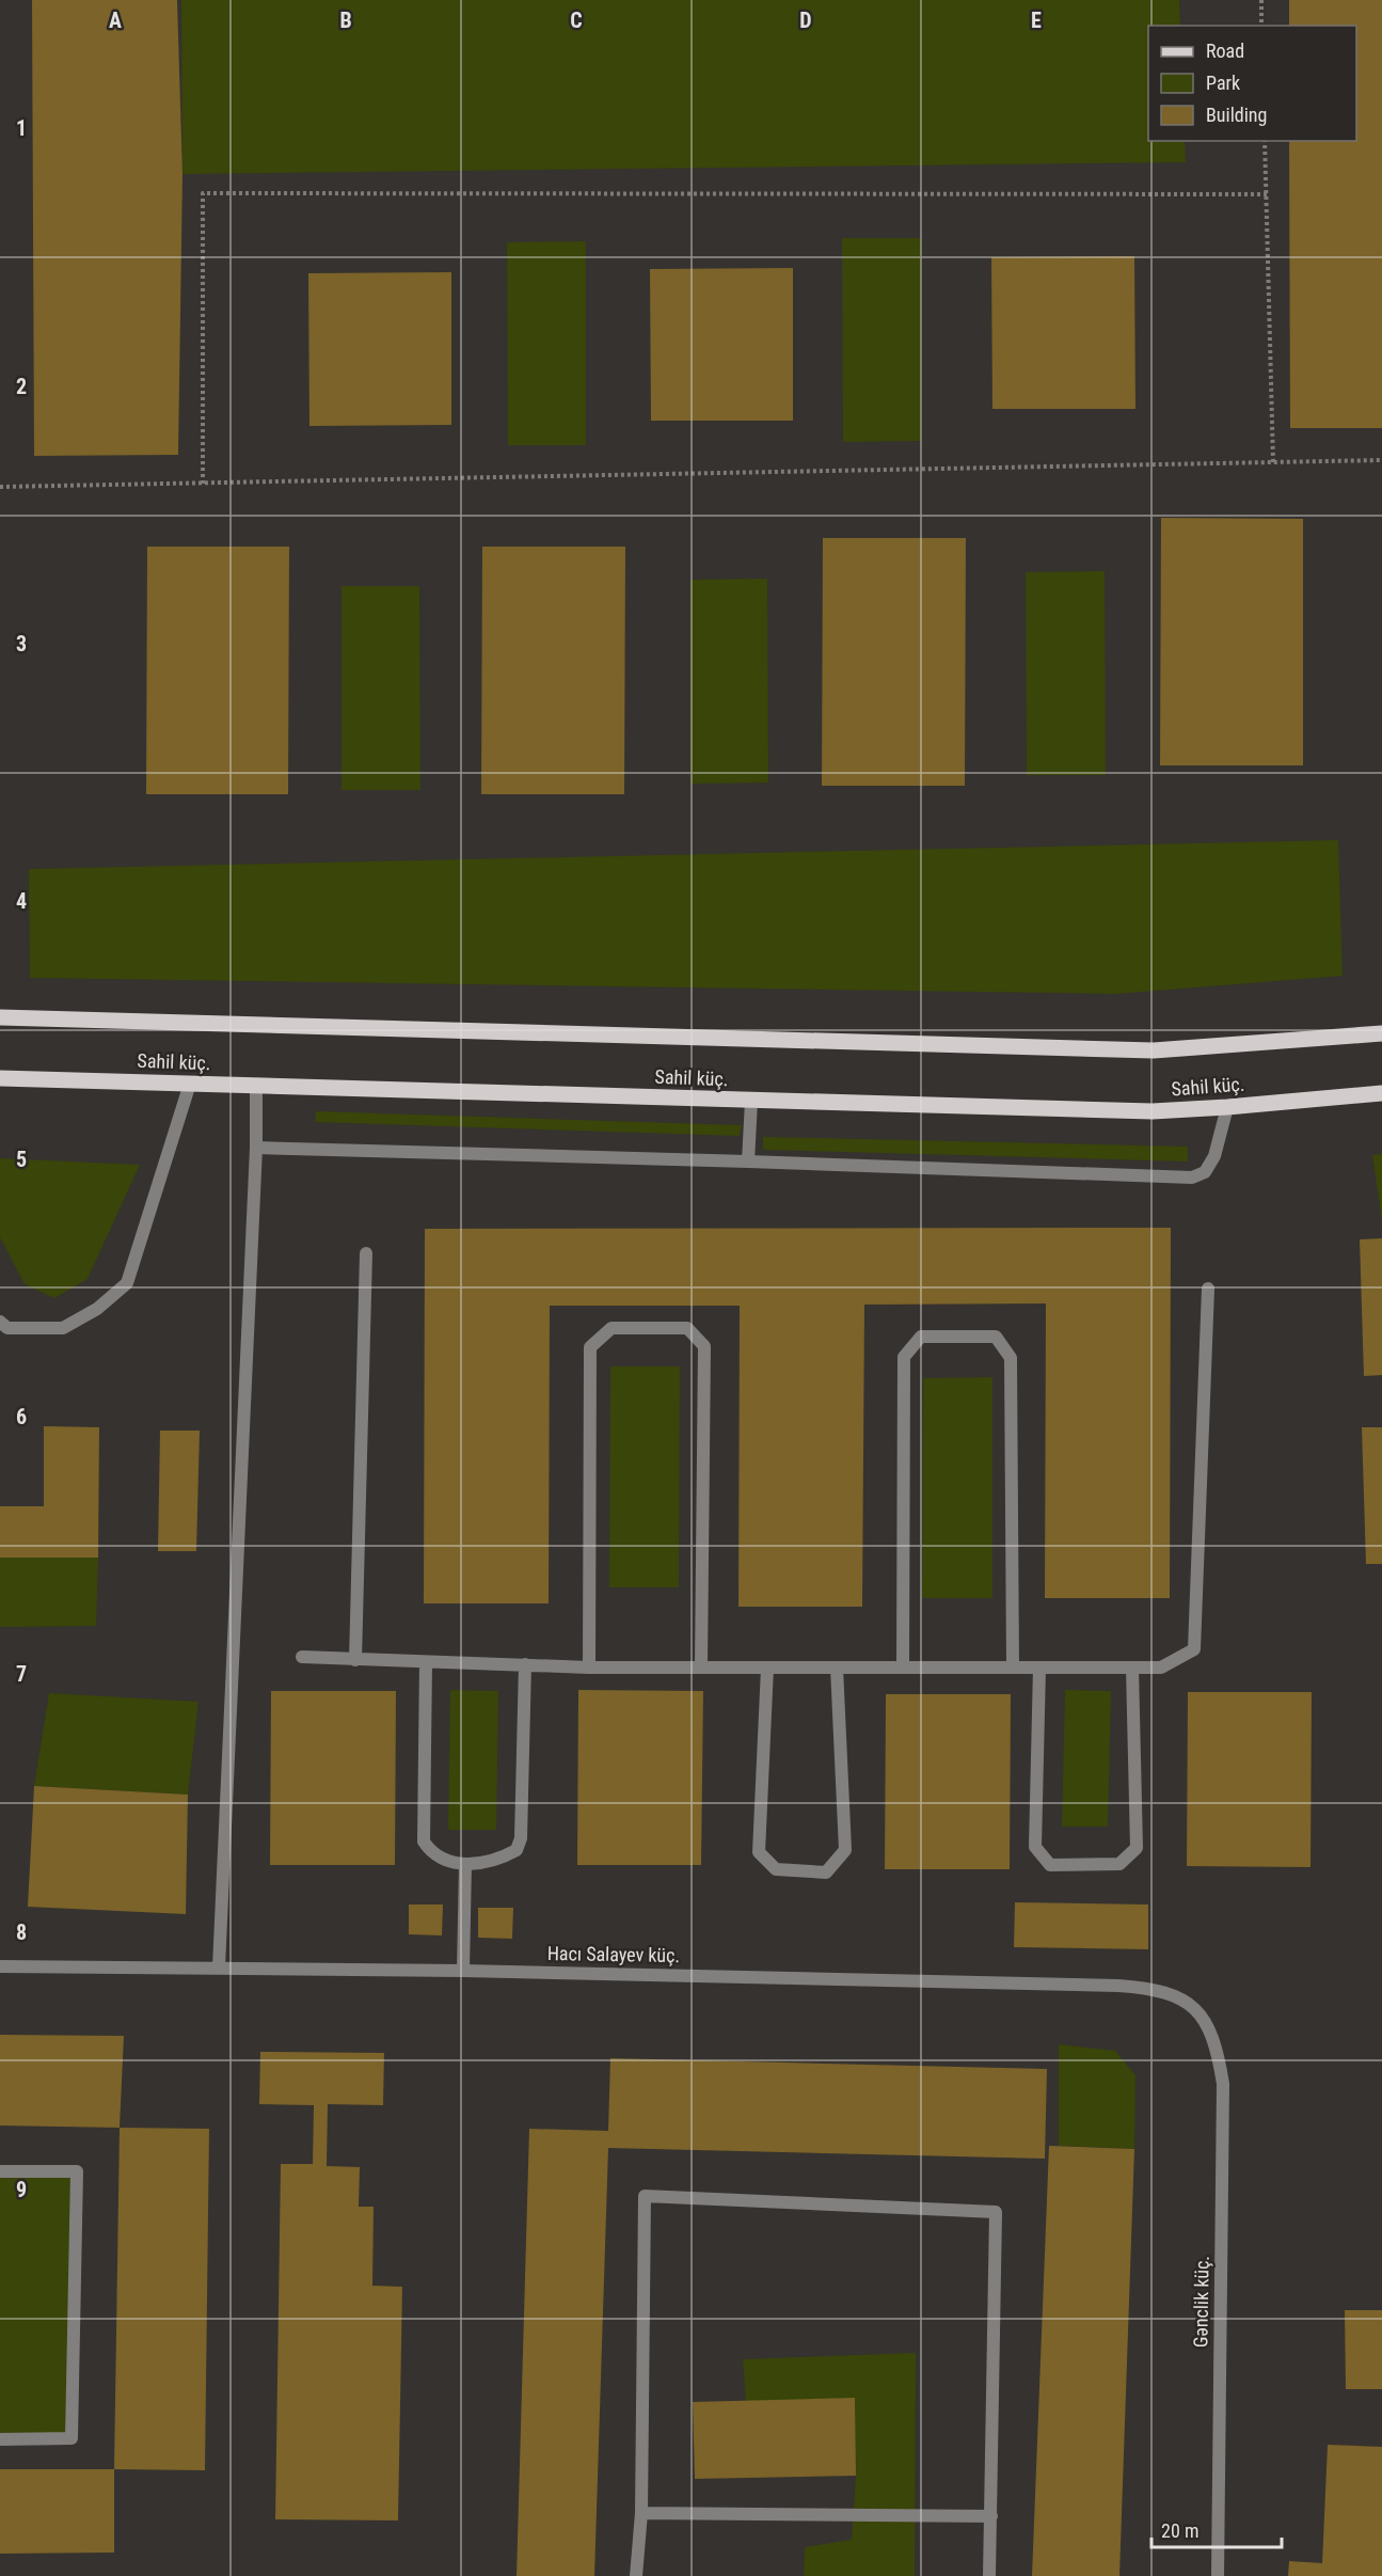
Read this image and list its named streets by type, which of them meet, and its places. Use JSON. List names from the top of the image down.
{
  "streets": {
    "main road": ["Sahil küç."],
    "street": ["Hacı Salayev küç.", "Gənclik küç."]
  },
  "crossings": [
    ["Hacı Salayev küç.", "Gənclik küç."]
  ],
  "legend": ["Road", "Park", "Building"],
  "scale_bar": "20 m",
  "grid": {
    "columns": [
      "A",
      "B",
      "C",
      "D",
      "E"
    ],
    "rows": [
      "1",
      "2",
      "3",
      "4",
      "5",
      "6",
      "7",
      "8",
      "9"
    ]
  }
}
